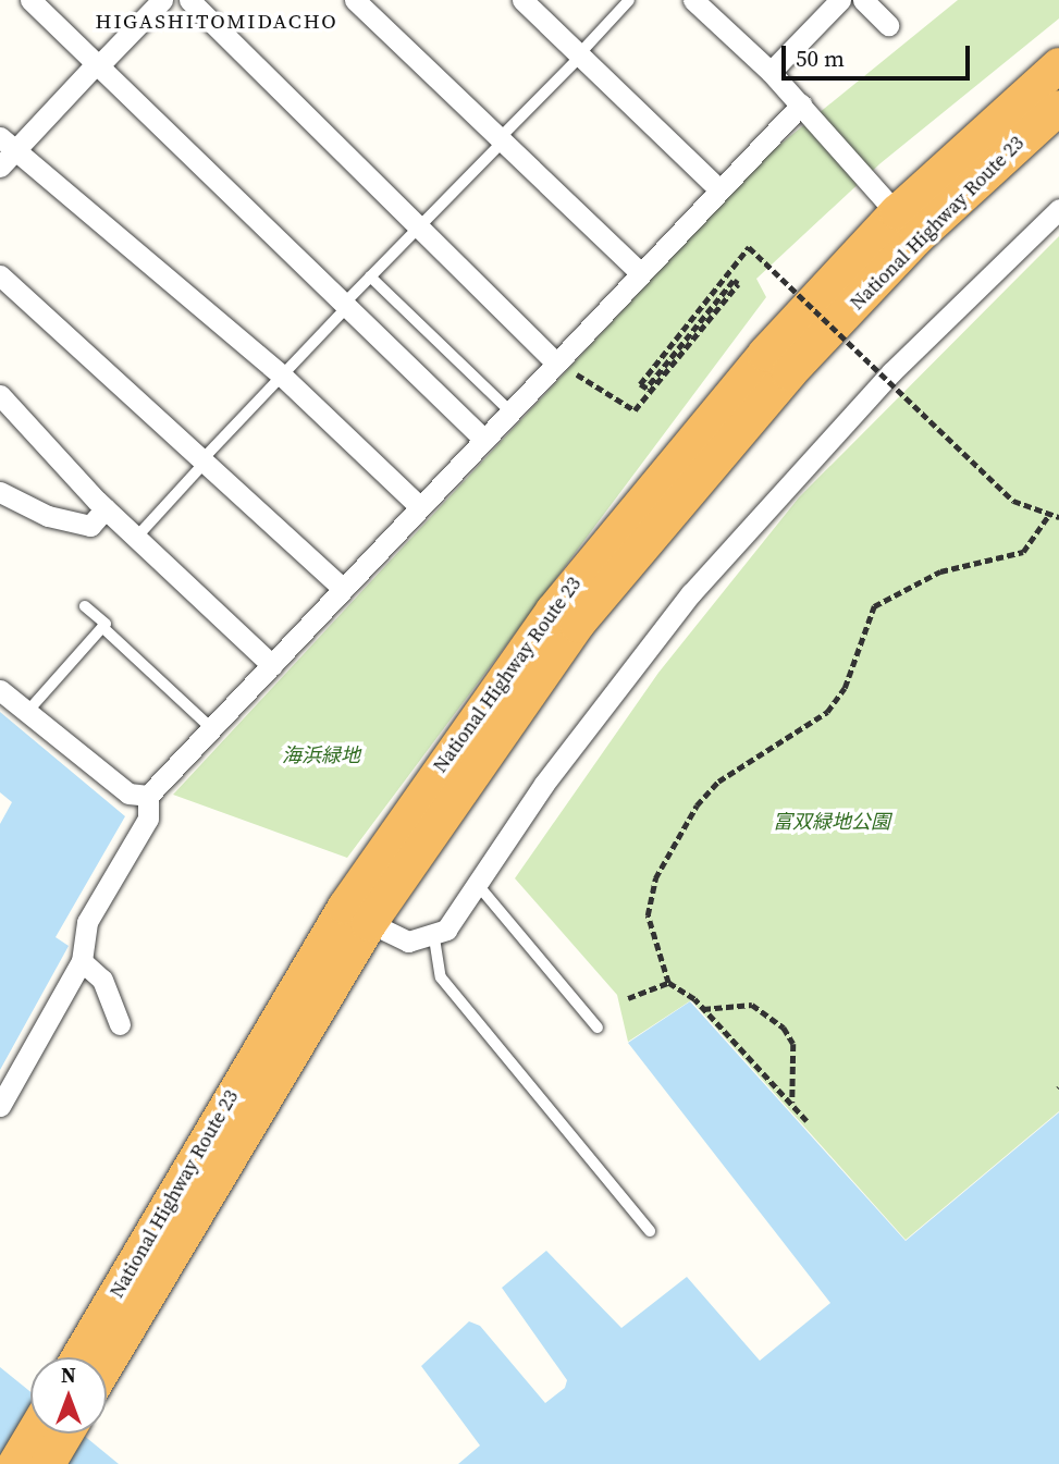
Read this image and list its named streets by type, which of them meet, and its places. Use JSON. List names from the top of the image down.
{
  "streets": {
    "highway": ["National Highway Route 23"]
  },
  "districts": ["HIGASHITOMIDACHO"],
  "parks": ["海浜緑地", "富双緑地公園"],
  "scale_bar": "50 m",
  "north": "top"
}
